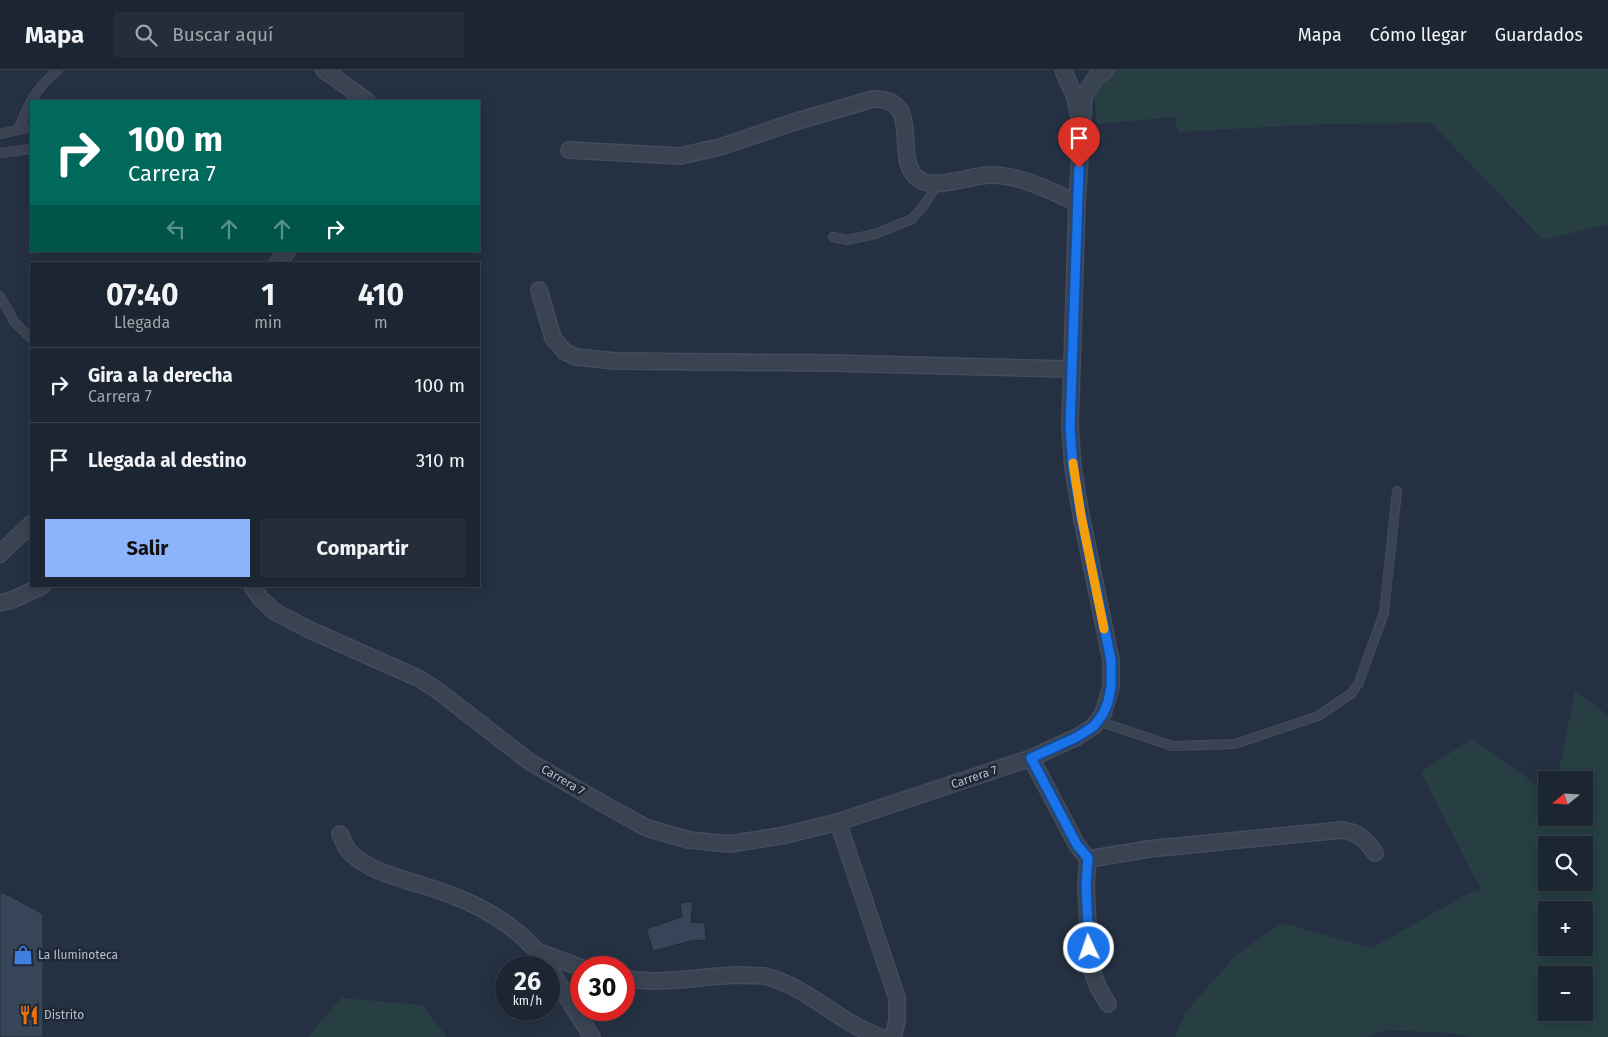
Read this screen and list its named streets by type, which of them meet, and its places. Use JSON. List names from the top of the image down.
{
  "streets": {
    "street": ["Carrera 7"]
  },
  "places": {
    "shop": ["La Iluminoteca"],
    "restaurant": ["Distrito"]
  },
  "north": "left",
  "page": {
    "header": "Mapa",
    "search": "Buscar aquí",
    "nav": ["Mapa", "Cómo llegar", "Guardados"],
    "turn": ["100 m", "Carrera 7"],
    "eta": [
      "07:40",
      "Llegada",
      "1",
      "min",
      "410",
      "m"
    ],
    "list": [
      {
        "name": "Gira a la derecha",
        "note": "Carrera 7",
        "value": "100 m"
      },
      {
        "name": "Llegada al destino",
        "value": "310 m"
      }
    ],
    "buttons": ["Salir", "Compartir"],
    "map_buttons": ["+", "−"],
    "speed": "26 km/h",
    "limit": "30"
  }
}
